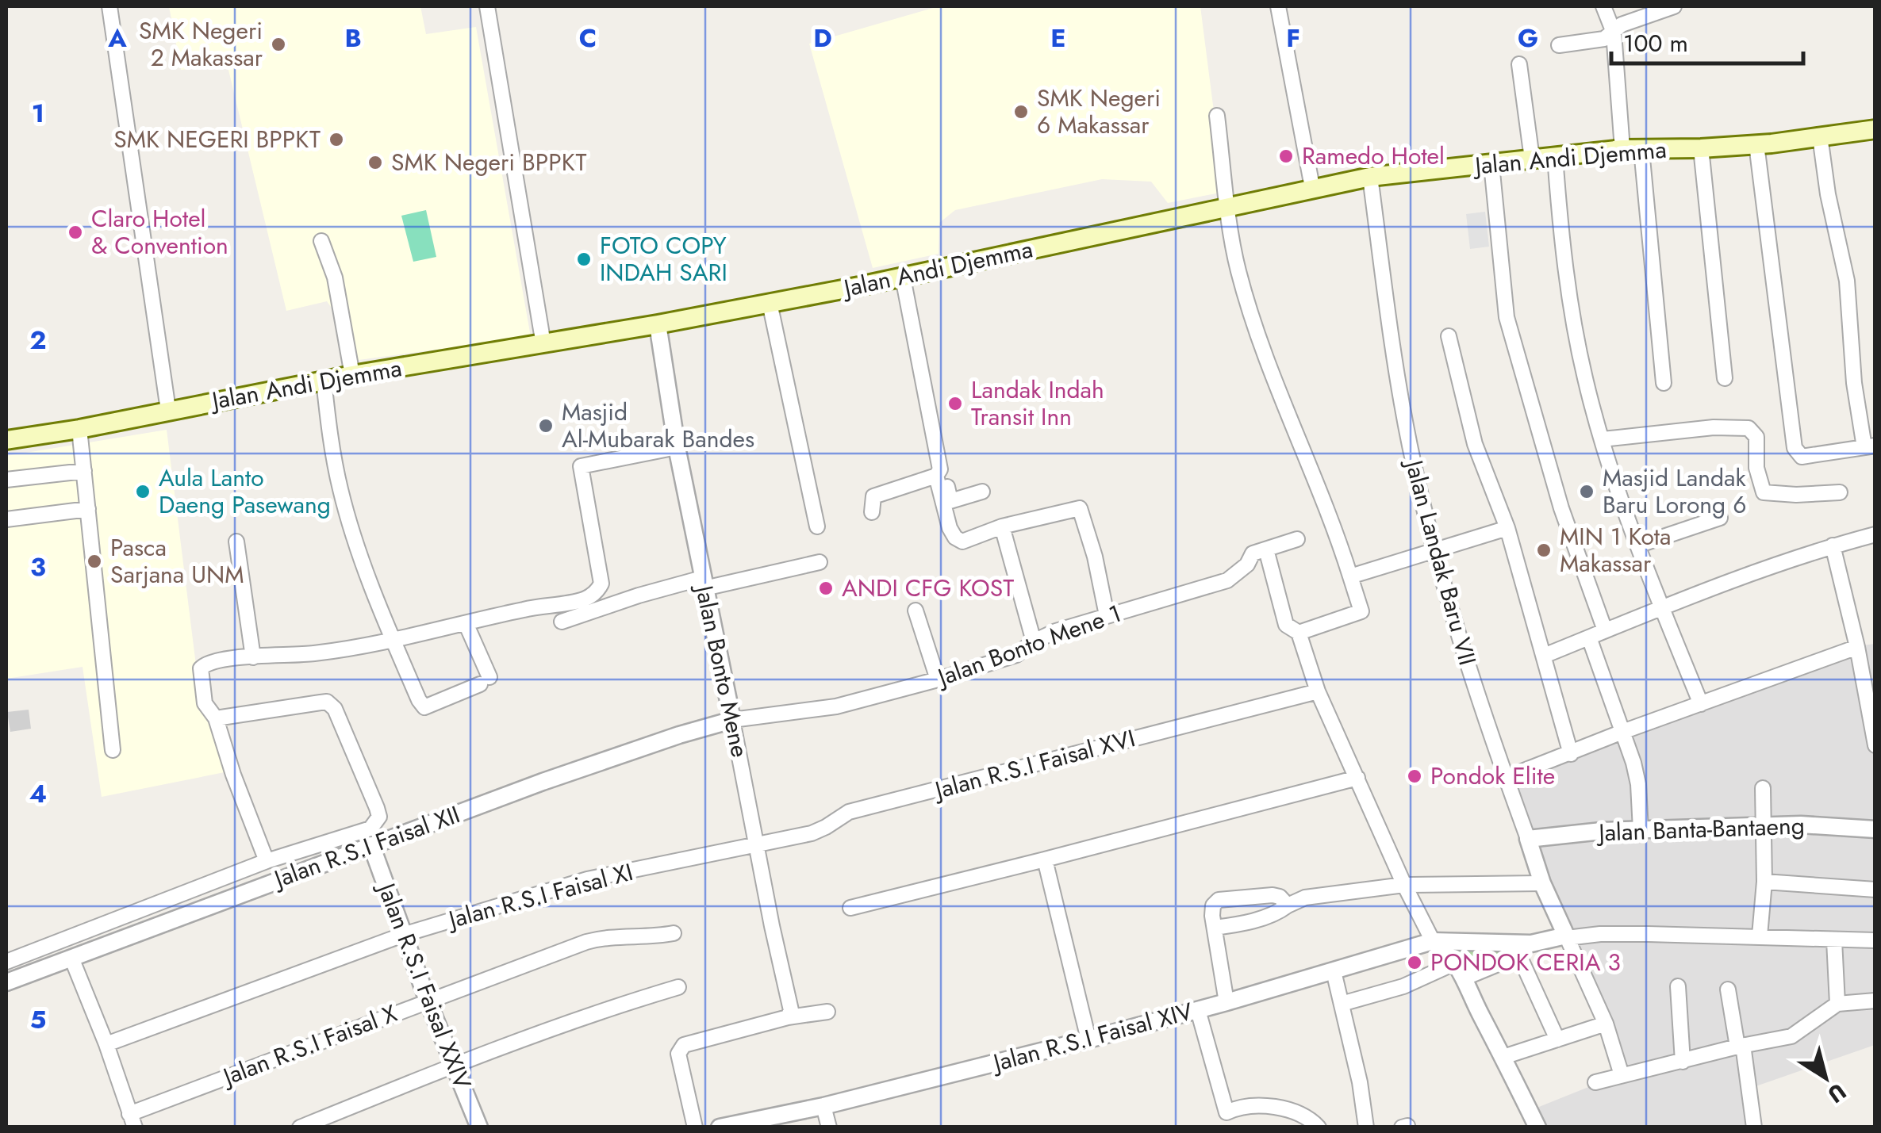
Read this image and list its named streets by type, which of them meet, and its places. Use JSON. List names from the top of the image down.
{
  "streets": {
    "main road": ["Jalan Andi Djemma"],
    "street": [
      "Jalan Landak Baru VII",
      "Jalan Bonto Mene 1",
      "Jalan Bonto Mene",
      "Jalan R.S.I Faisal XVI",
      "Jalan Banta-Bantaeng",
      "Jalan R.S.I Faisal XII",
      "Jalan R.S.I Faisal XI",
      "Jalan R.S.I Faisal XXIV",
      "Jalan R.S.I Faisal XIV",
      "Jalan R.S.I Faisal X"
    ]
  },
  "crossings": [
    ["Jalan Andi Djemma", "Jalan Landak Baru VII"],
    ["Jalan Andi Djemma", "Jalan Bonto Mene"],
    ["Jalan Landak Baru VII", "Jalan Banta-Bantaeng"],
    ["Jalan Landak Baru VII", "Jalan R.S.I Faisal XIV"],
    ["Jalan Bonto Mene 1", "Jalan Bonto Mene"],
    ["Jalan Bonto Mene 1", "Jalan R.S.I Faisal XII"],
    ["Jalan Bonto Mene", "Jalan R.S.I Faisal XVI"],
    ["Jalan Bonto Mene", "Jalan R.S.I Faisal XII"],
    ["Jalan Bonto Mene", "Jalan R.S.I Faisal XI"],
    ["Jalan R.S.I Faisal XVI", "Jalan R.S.I Faisal XI"],
    ["Jalan R.S.I Faisal XII", "Jalan R.S.I Faisal XXIV"],
    ["Jalan R.S.I Faisal XI", "Jalan R.S.I Faisal XXIV"],
    ["Jalan R.S.I Faisal XXIV", "Jalan R.S.I Faisal X"]
  ],
  "places": [
    "SMK Negeri 2 Makassar",
    "SMK Negeri 6 Makassar",
    "SMK NEGERI BPPKT",
    "Ramedo Hotel",
    "SMK Negeri BPPKT",
    "Claro Hotel & Convention",
    "FOTO COPY INDAH SARI",
    "Landak Indah Transit Inn",
    "Masjid Al-Mubarak Bandes",
    "Aula Lanto Daeng Pasewang",
    "Masjid Landak Baru Lorong 6",
    "MIN 1 Kota Makassar",
    "Pasca Sarjana UNM",
    "ANDI CFG KOST",
    "Pondok Elite",
    "PONDOK CERIA 3"
  ],
  "scale_bar": "100 m",
  "north": "bottom right",
  "grid": {
    "columns": [
      "A",
      "B",
      "C",
      "D",
      "E",
      "F",
      "G"
    ],
    "rows": [
      "1",
      "2",
      "3",
      "4",
      "5"
    ]
  }
}
